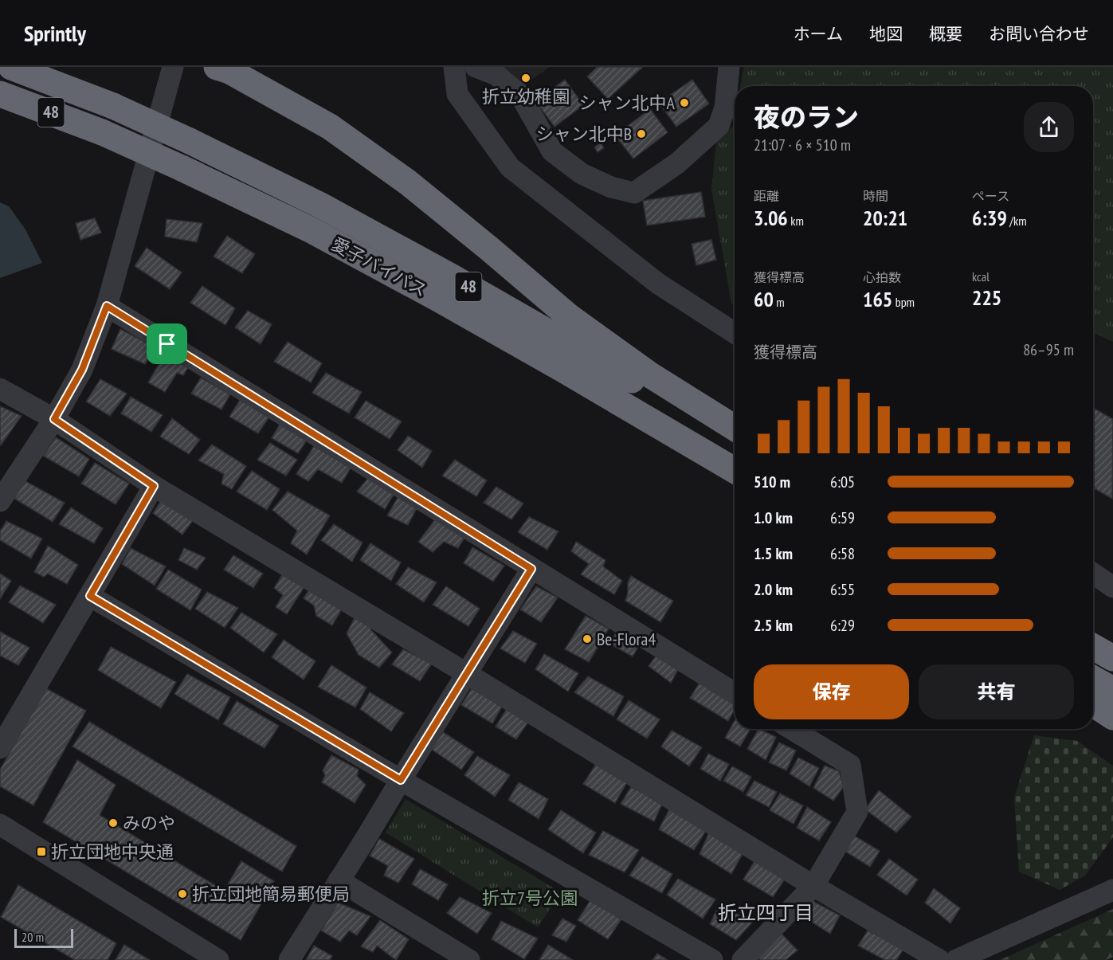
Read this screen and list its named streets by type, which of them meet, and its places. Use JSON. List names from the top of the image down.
{
  "streets": {
    "highway": ["48", "愛子バイパス"]
  },
  "districts": ["折立四丁目"],
  "parks": ["折立7号公園"],
  "places": {
    "other": [
      "折立幼稚園",
      "シャン北中A",
      "シャン北中B",
      "Be-Flora4",
      "みのや",
      "折立団地簡易郵便局"
    ],
    "transit": ["折立団地中央通"]
  },
  "scale_bar": "20 m",
  "page": {
    "header": "Sprintly",
    "nav": [
      "ホーム",
      "地図",
      "概要",
      "お問い合わせ"
    ],
    "heading": ["夜のラン", "21:07 · 6 × 510 m"],
    "stats": [
      ["距離", "3.06 km"],
      ["時間", "20:21"],
      ["ペース", "6:39 /km"],
      ["獲得標高", "60 m"],
      ["心拍数", "165 bpm"],
      ["kcal", "225"]
    ],
    "chart": ["獲得標高", "86–95 m"],
    "list": [
      {
        "name": "510 m",
        "note": "6:05"
      },
      {
        "name": "1.0 km",
        "note": "6:59"
      },
      {
        "name": "1.5 km",
        "note": "6:58"
      },
      {
        "name": "2.0 km",
        "note": "6:55"
      },
      {
        "name": "2.5 km",
        "note": "6:29"
      }
    ],
    "buttons": ["保存", "共有"],
    "scale": "20 m"
  }
}
